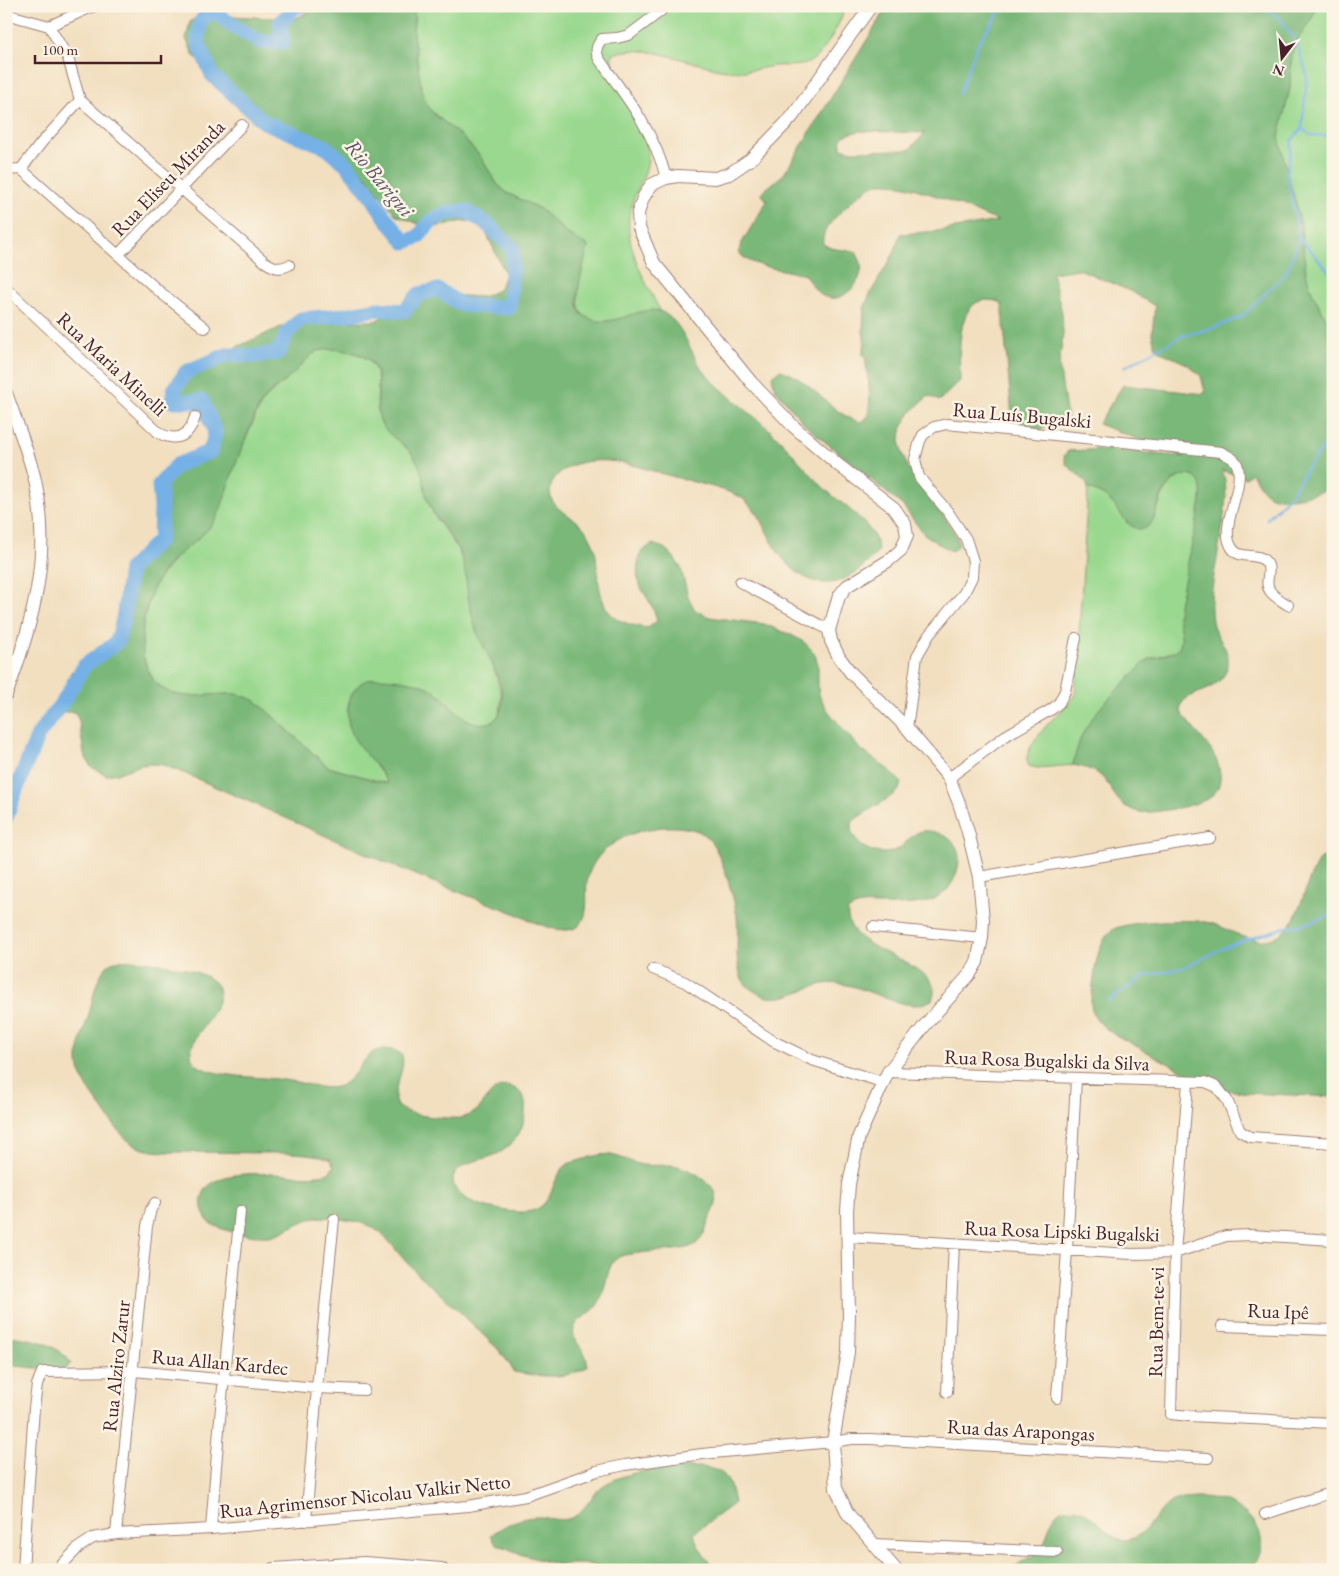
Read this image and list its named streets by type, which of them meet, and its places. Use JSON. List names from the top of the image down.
{
  "streets": {
    "street": [
      "Rua Eliseu Miranda",
      "Rua Maria Minelli",
      "Rua Luís Bugalski",
      "Rua Rosa Bugalski da Silva",
      "Rua Rosa Lipski Bugalski",
      "Rua Ipê",
      "Rua Bem-te-vi",
      "Rua Allan Kardec",
      "Rua Alziro Zarur",
      "Rua das Arapongas",
      "Rua Agrimensor Nicolau Valkir Netto"
    ]
  },
  "crossings": [
    ["Rua Rosa Bugalski da Silva", "Rua Bem-te-vi"],
    ["Rua Rosa Lipski Bugalski", "Rua Bem-te-vi"],
    ["Rua Allan Kardec", "Rua Alziro Zarur"],
    ["Rua Alziro Zarur", "Rua Agrimensor Nicolau Valkir Netto"],
    ["Rua das Arapongas", "Rua Agrimensor Nicolau Valkir Netto"]
  ],
  "water": ["Rio Barigui"],
  "scale_bar": "100 m",
  "north": "bottom"
}
